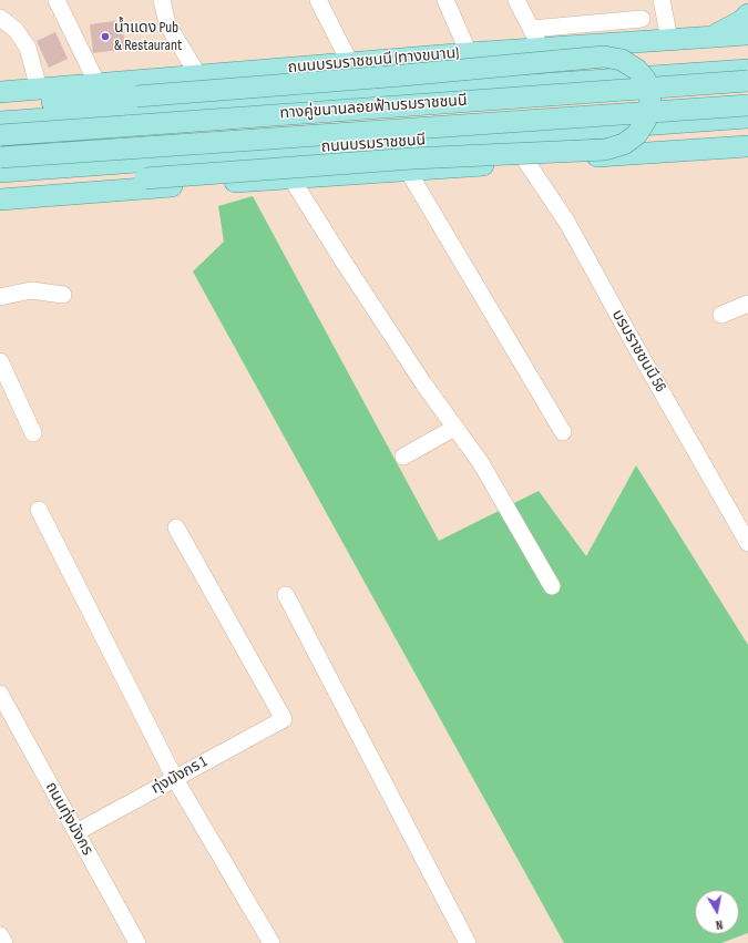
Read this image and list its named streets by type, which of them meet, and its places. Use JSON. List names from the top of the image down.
{
  "streets": {
    "main road": ["ถนนบรมราชชนนี (ทางขนาน)", "ทางคู่ขนานลอยฟ้าบรมราชชนนี", "ถนนบรมราชชนนี"],
    "street": ["บรมราชชนนี 56", "ทุ่งมังกร 1", "ถนนทุ่งมังกร"]
  },
  "crossings": [
    ["ทุ่งมังกร 1", "ถนนทุ่งมังกร"]
  ],
  "places": ["น้ำแดง Pub & Restaurant"],
  "north": "bottom"
}
